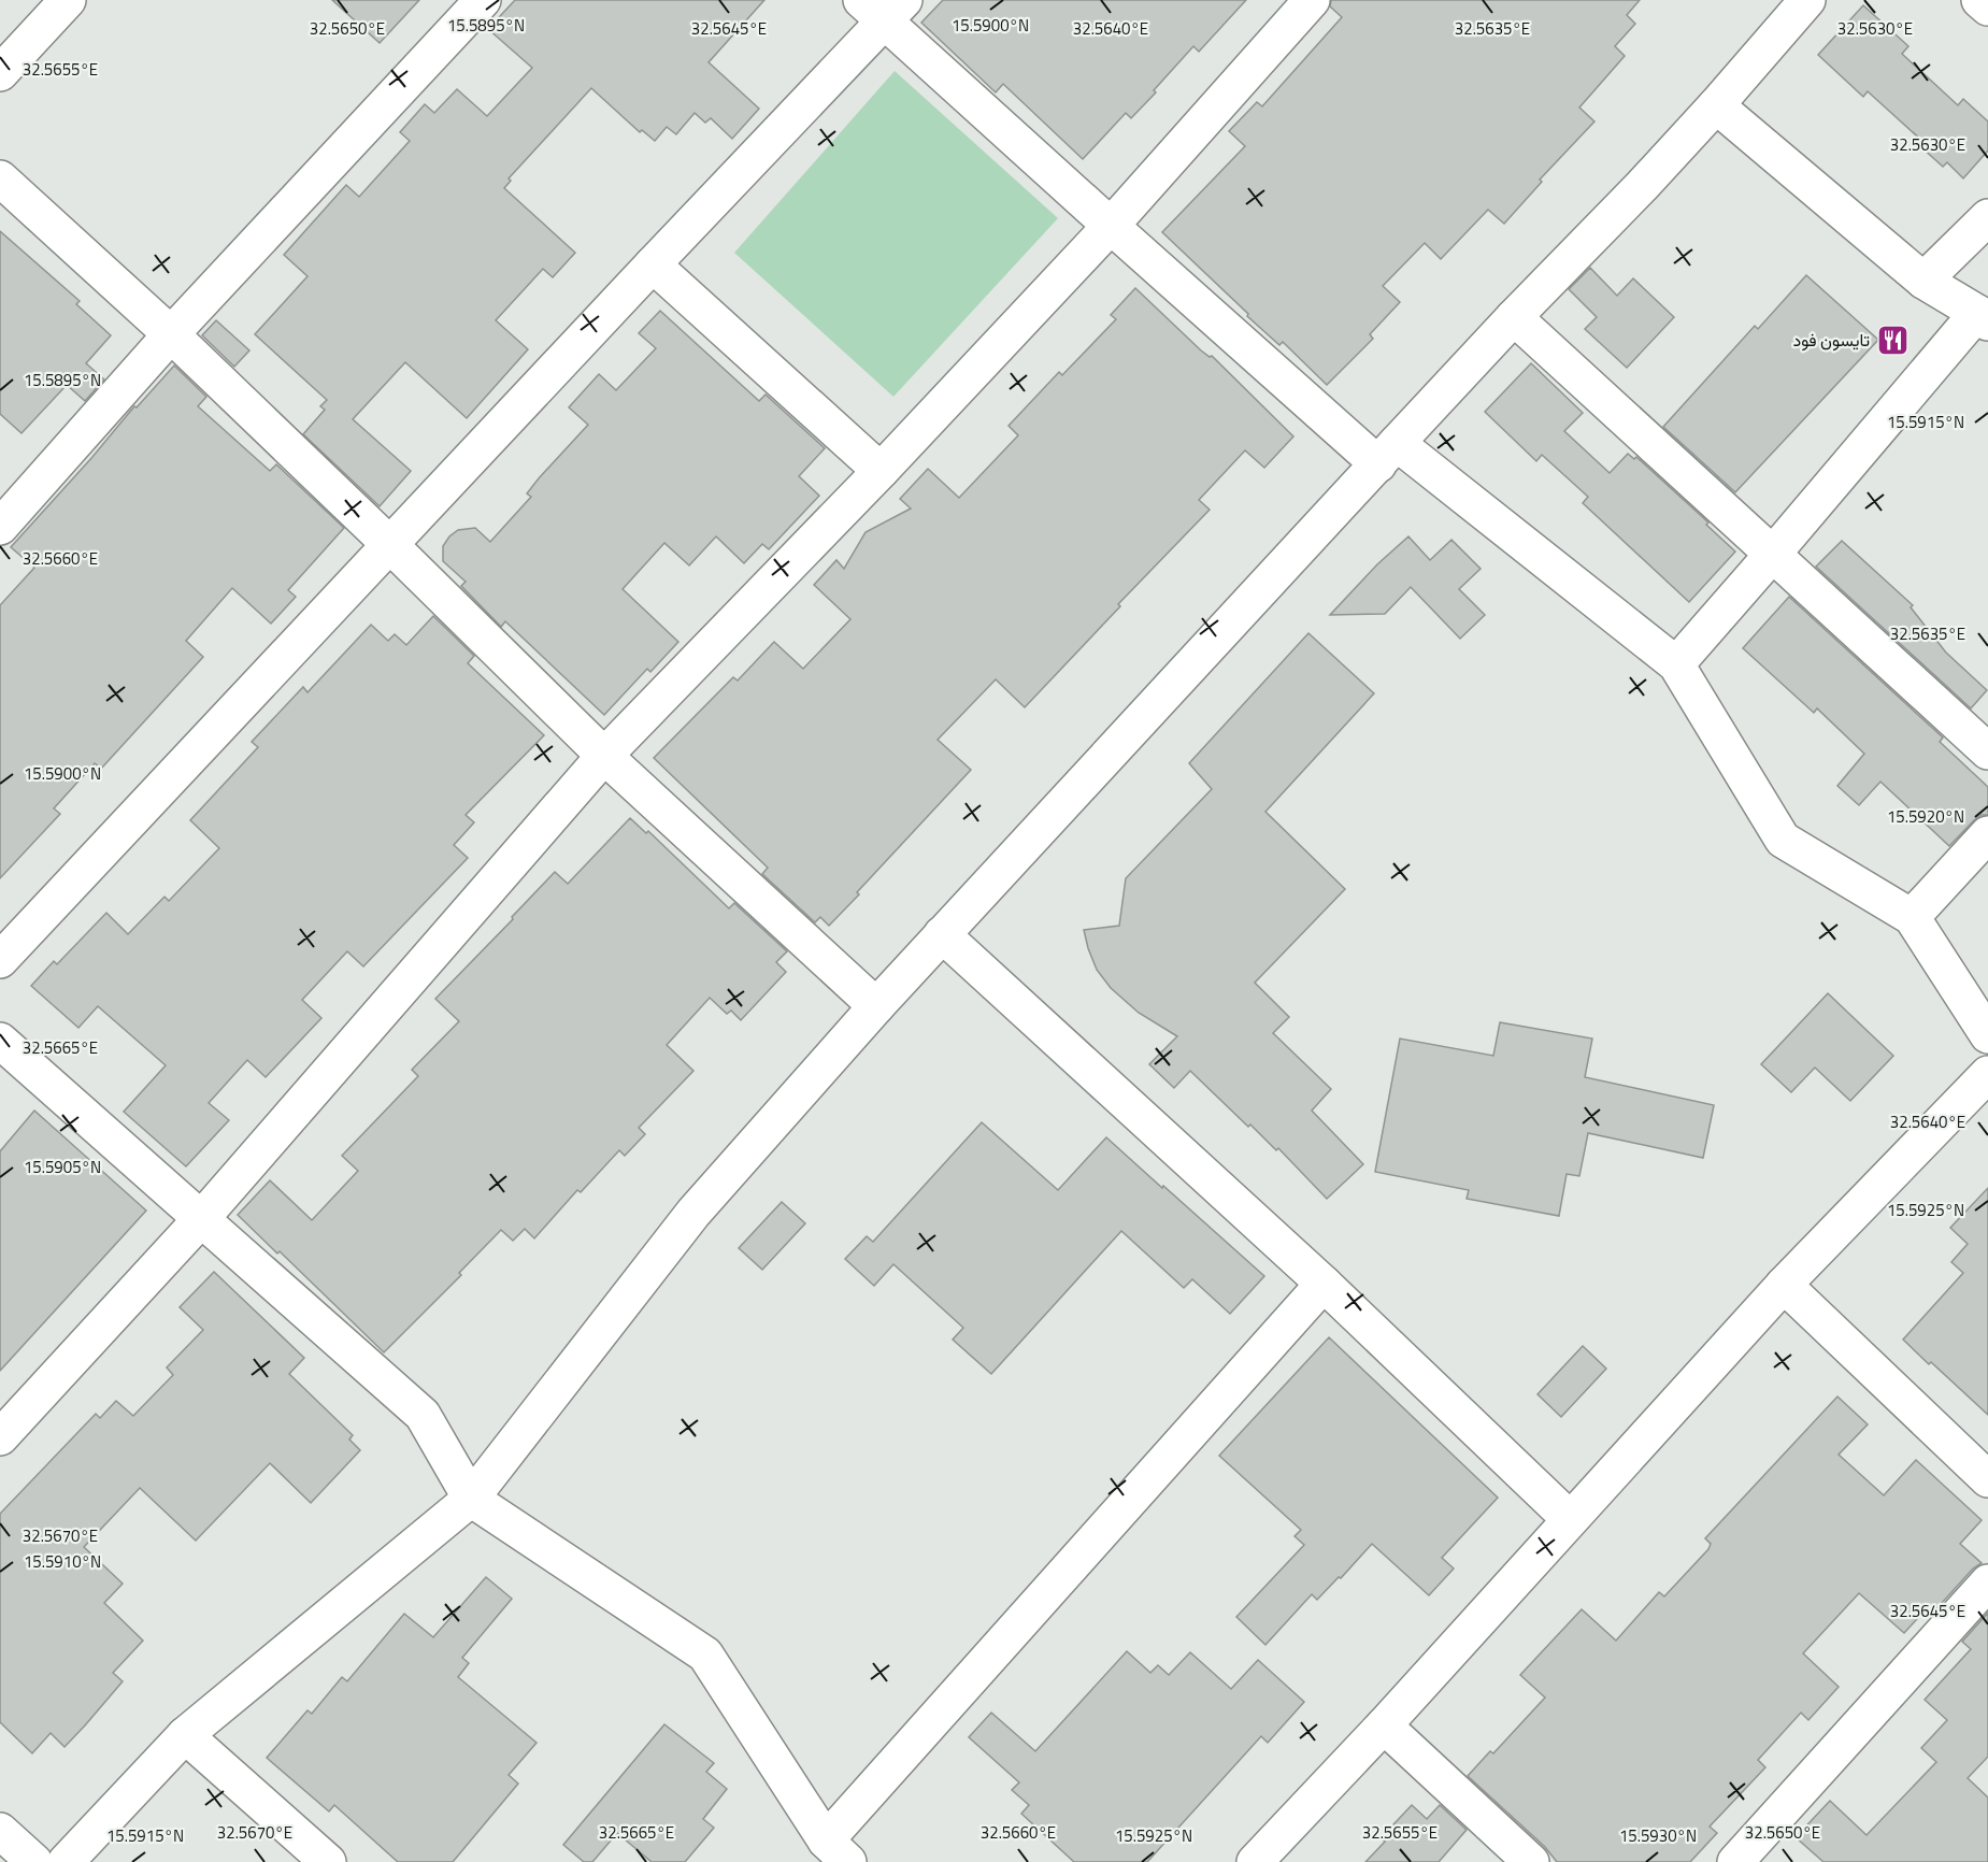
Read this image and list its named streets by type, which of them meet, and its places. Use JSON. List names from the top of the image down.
{
  "places": {
    "restaurant": ["تايسون فود"]
  },
  "coordinates": [
    "15.5895°N",
    "15.5900°N",
    "32.5650°E",
    "32.5645°E",
    "32.5640°E",
    "32.5635°E",
    "32.5630°E",
    "32.5655°E",
    "15.5915°N",
    "32.5660°E",
    "15.5920°N",
    "32.5665°E",
    "15.5905°N",
    "15.5925°N",
    "32.5670°E",
    "15.5910°N",
    "15.5930°N"
  ]
}
